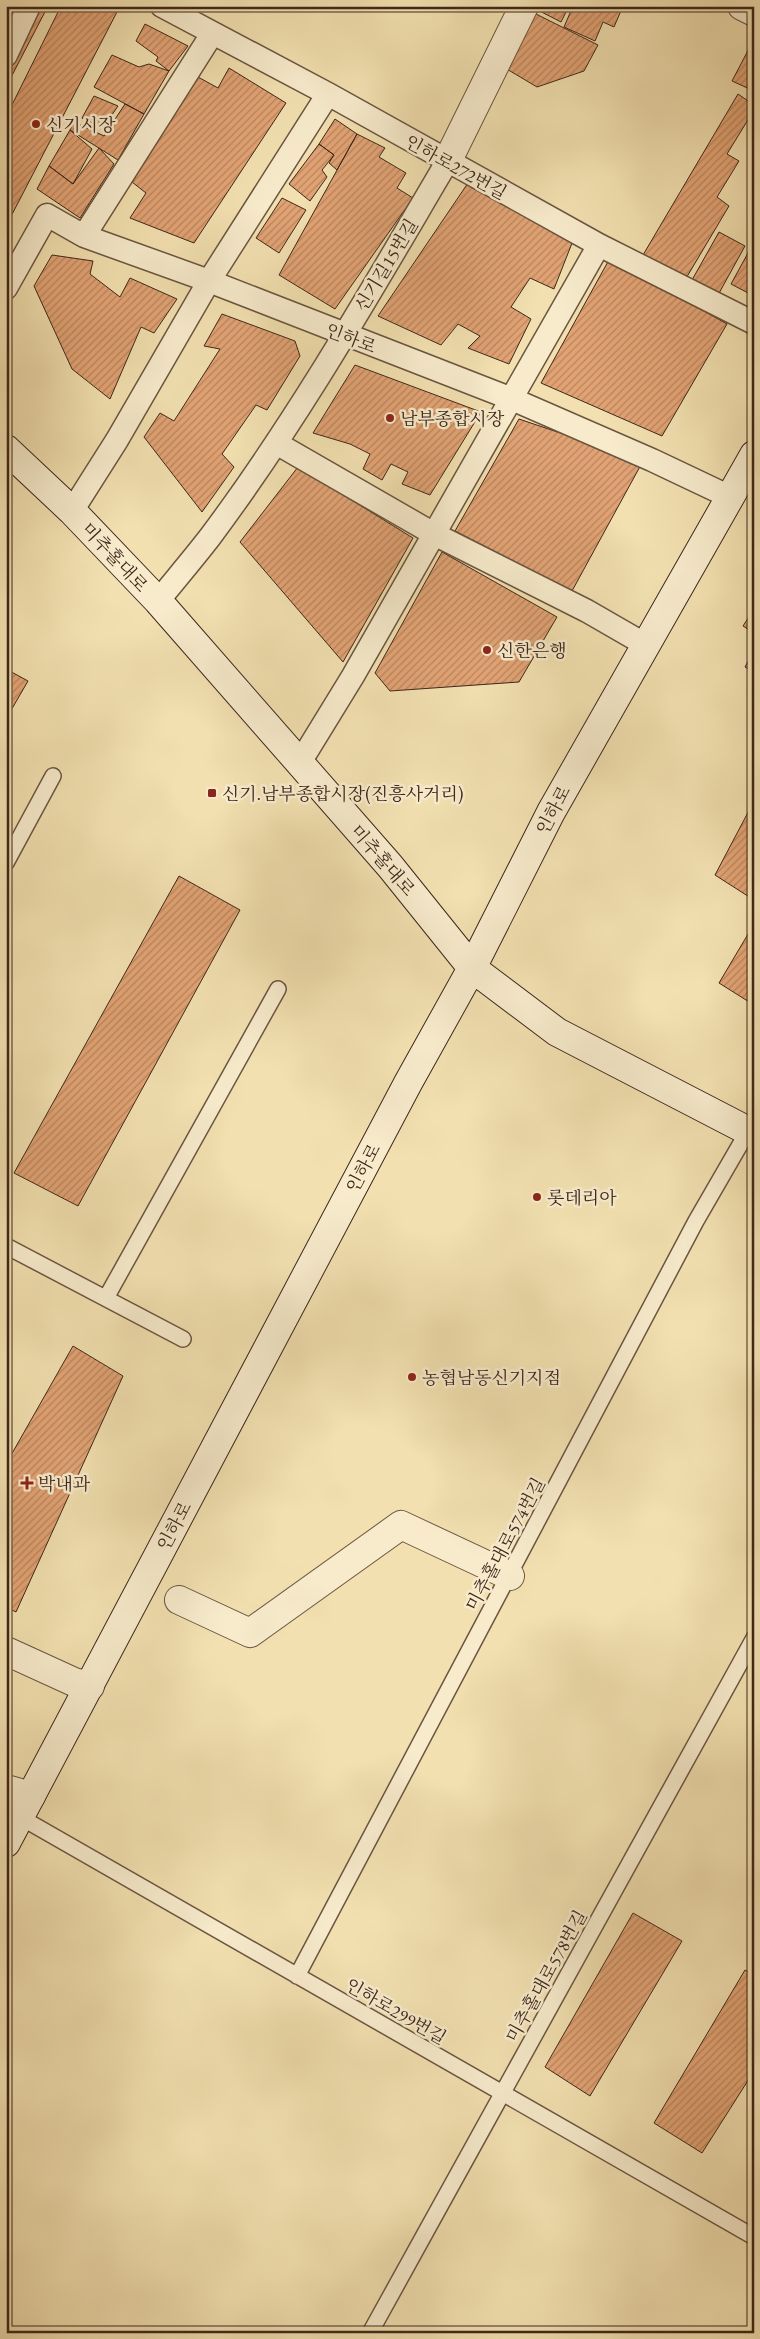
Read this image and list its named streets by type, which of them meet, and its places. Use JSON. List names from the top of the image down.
{
  "streets": {
    "main road": ["신기길15번길", "인하로", "미추홀대로"],
    "street": ["인하로272번길"],
    "lane": ["미추홀대로574번길", "미추홀대로578번길", "인하로299번길"]
  },
  "crossings": [
    ["인하로272번길", "신기길15번길"],
    ["신기길15번길", "인하로"],
    ["신기길15번길", "미추홀대로"],
    ["인하로", "미추홀대로"],
    ["인하로", "인하로299번길"],
    ["미추홀대로", "미추홀대로574번길"],
    ["미추홀대로574번길", "인하로299번길"],
    ["미추홀대로578번길", "인하로299번길"]
  ],
  "places": {
    "other": [
      "신기시장",
      "남부종합시장",
      "신한은행",
      "롯데리아",
      "농협남동신기지점"
    ],
    "transit": ["신기.남부종합시장(진흥사거리)"],
    "health": ["박내과"]
  }
}
